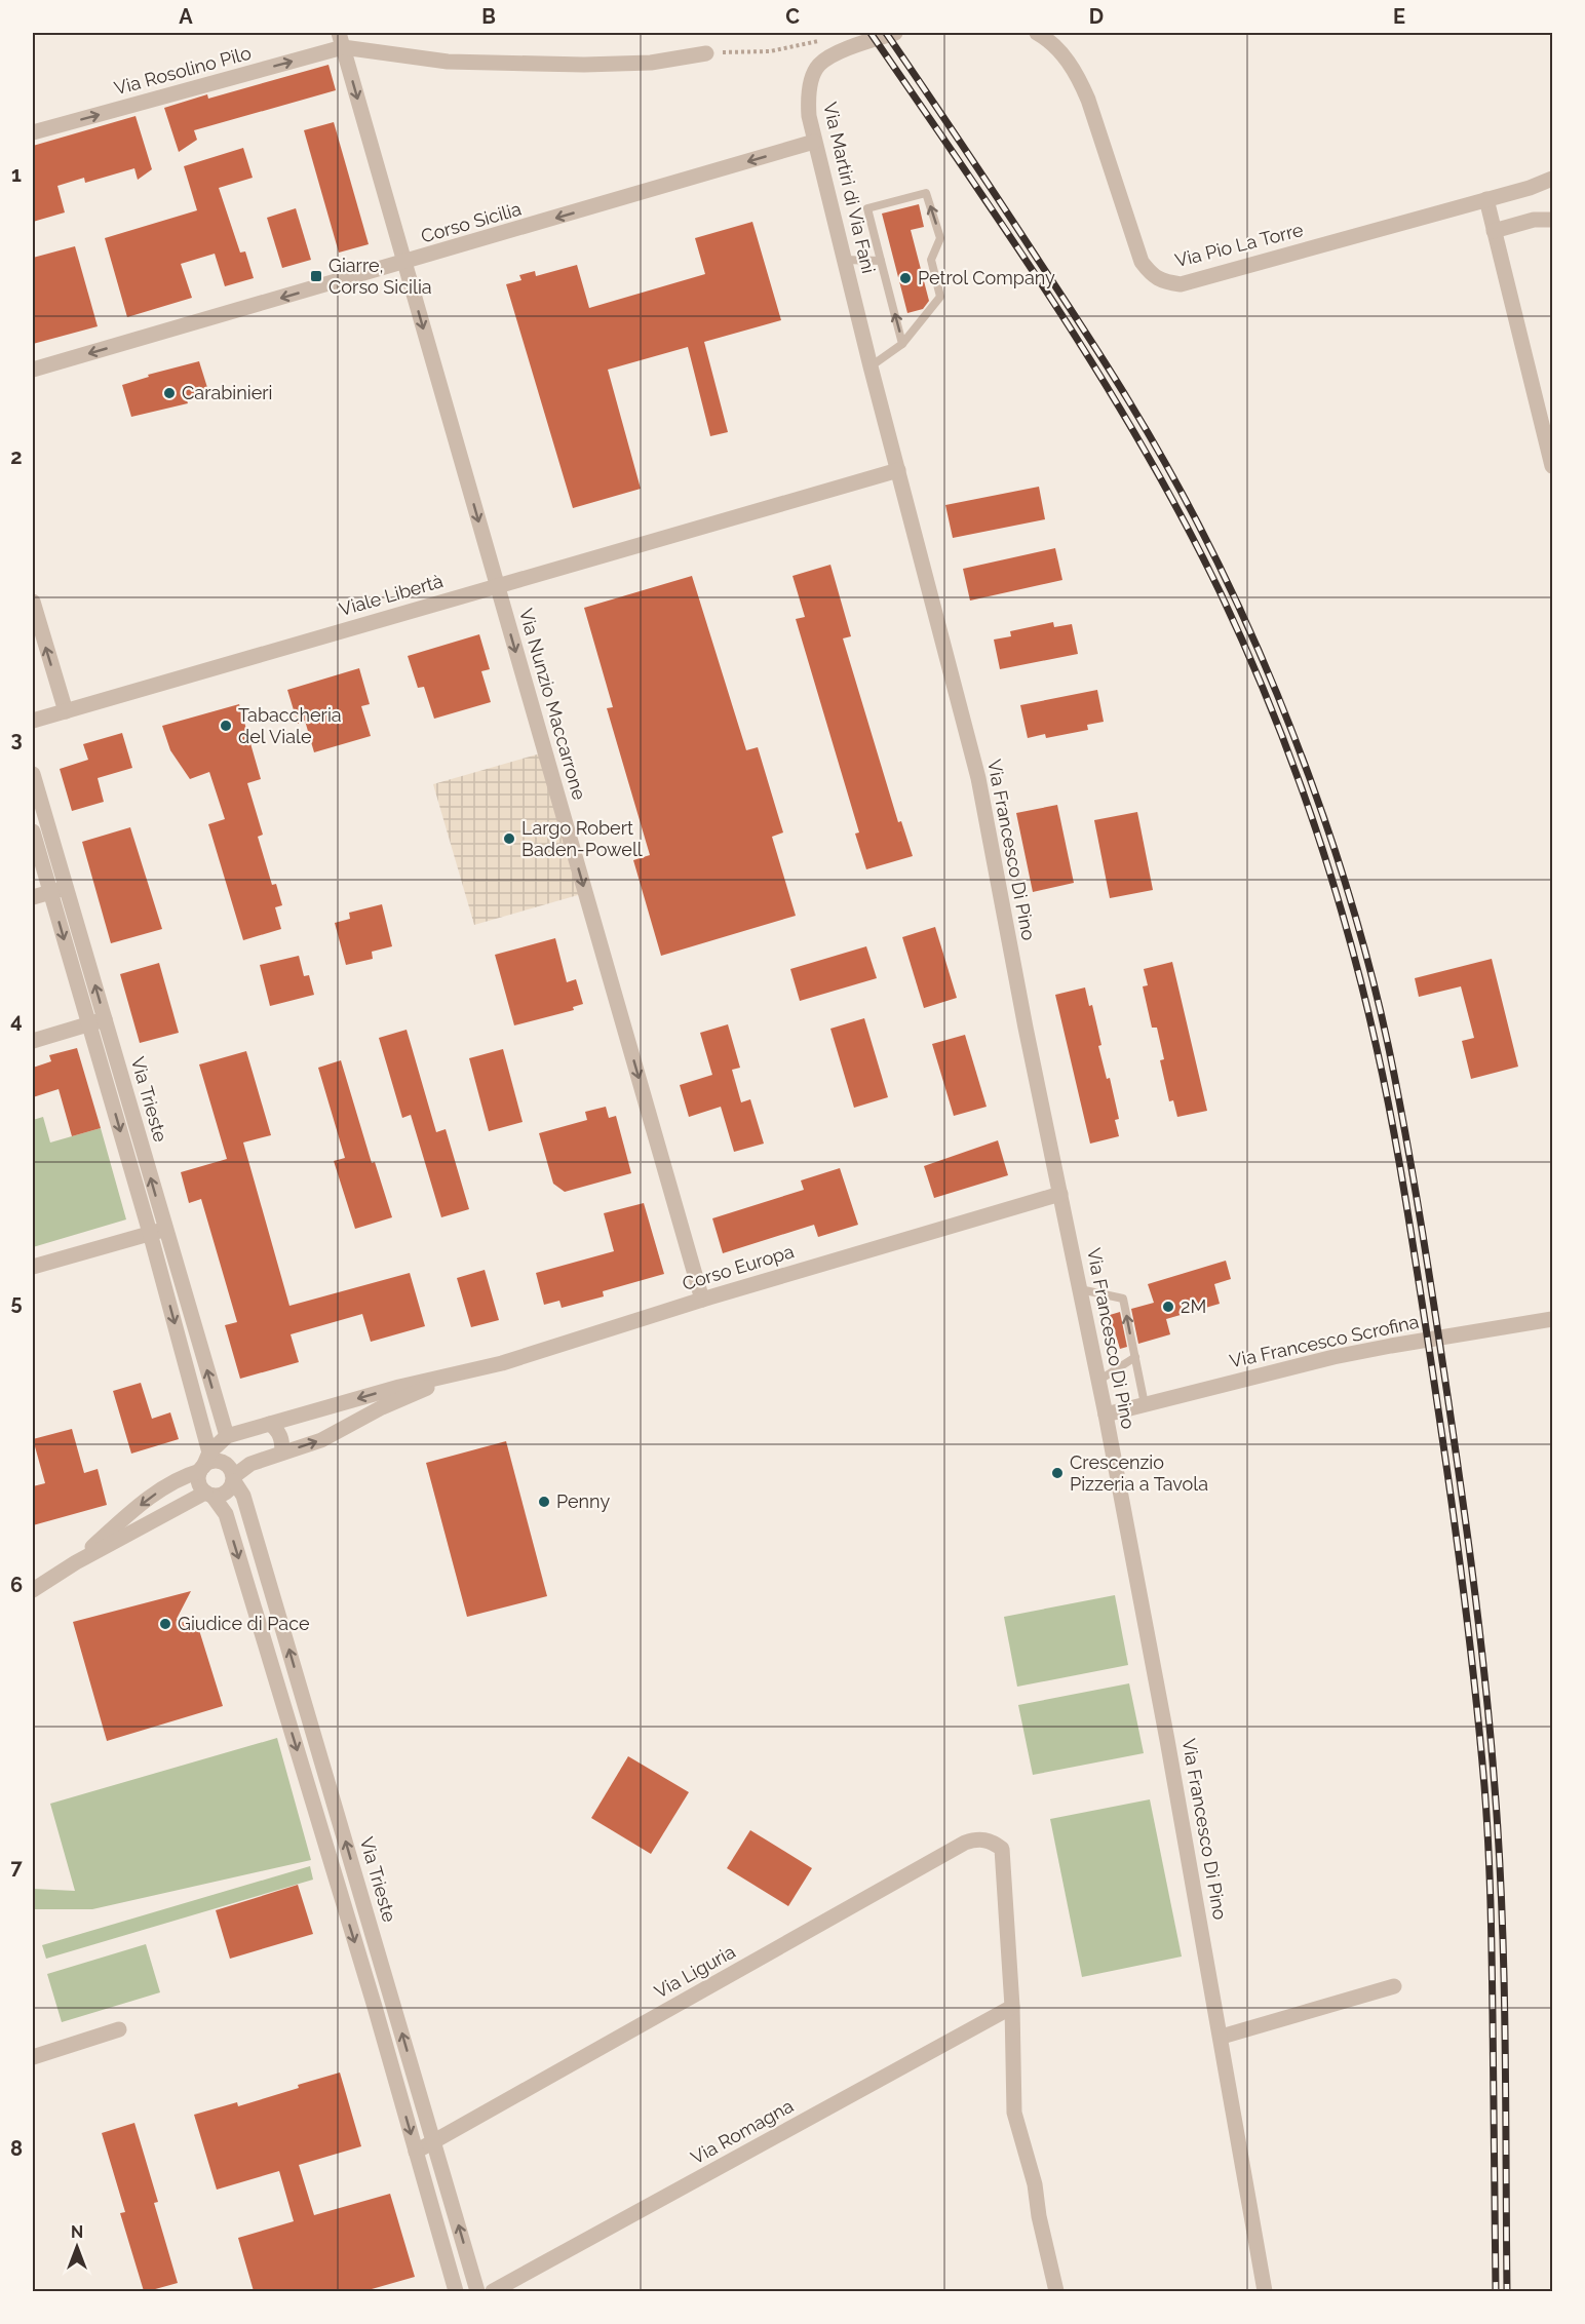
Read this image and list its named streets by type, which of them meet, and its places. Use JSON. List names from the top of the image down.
{
  "streets": {
    "street": [
      "Via Rosolino Pilo",
      "Via Martiri di Via Fani",
      "Corso Sicilia",
      "Via Pio La Torre",
      "Viale Libertà",
      "Via Nunzio Maccarrone",
      "Via Francesco Di Pino",
      "Via Trieste",
      "Corso Europa",
      "Via Francesco Scrofina",
      "Via Liguria",
      "Via Romagna"
    ]
  },
  "crossings": [
    ["Via Rosolino Pilo", "Via Nunzio Maccarrone"],
    ["Via Martiri di Via Fani", "Corso Sicilia"],
    ["Via Martiri di Via Fani", "Via Francesco Di Pino"],
    ["Corso Sicilia", "Via Nunzio Maccarrone"],
    ["Viale Libertà", "Via Nunzio Maccarrone"],
    ["Viale Libertà", "Via Francesco Di Pino"],
    ["Via Nunzio Maccarrone", "Corso Europa"],
    ["Via Francesco Di Pino", "Corso Europa"],
    ["Via Francesco Di Pino", "Via Francesco Scrofina"],
    ["Via Trieste", "Via Liguria"],
    ["Via Liguria", "Via Romagna"]
  ],
  "one_way": ["Via Rosolino Pilo", "Corso Sicilia", "Via Nunzio Maccarrone"],
  "places": {
    "transit": ["Giarre, Corso Sicilia"],
    "other": [
      "Petrol Company",
      "Carabinieri",
      "Tabaccheria del Viale",
      "Largo Robert Baden-Powell",
      "2M",
      "Crescenzio Pizzeria a Tavola",
      "Penny",
      "Giudice di Pace"
    ]
  },
  "north": "top",
  "grid": {
    "columns": [
      "A",
      "B",
      "C",
      "D",
      "E"
    ],
    "rows": [
      "1",
      "2",
      "3",
      "4",
      "5",
      "6",
      "7",
      "8"
    ]
  }
}
